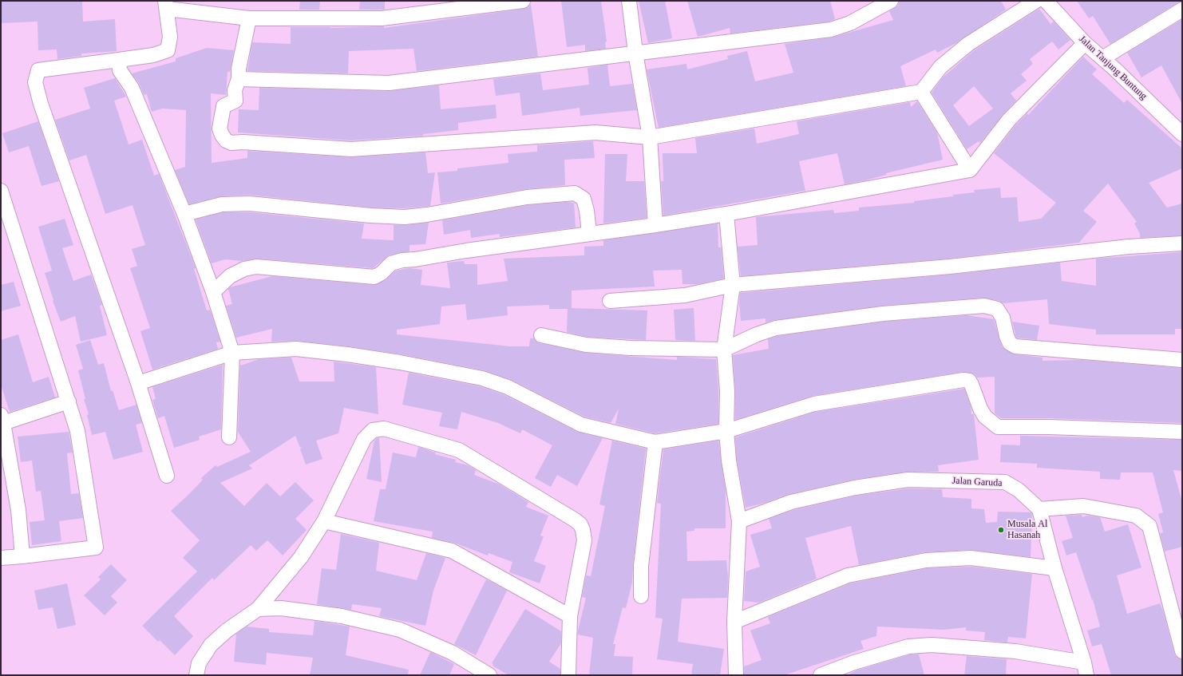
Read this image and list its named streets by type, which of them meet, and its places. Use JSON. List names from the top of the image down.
{
  "streets": {
    "street": ["Jalan Tanjung Buntung", "Jalan Garuda"]
  },
  "places": ["Musala Al Hasanah"]
}
